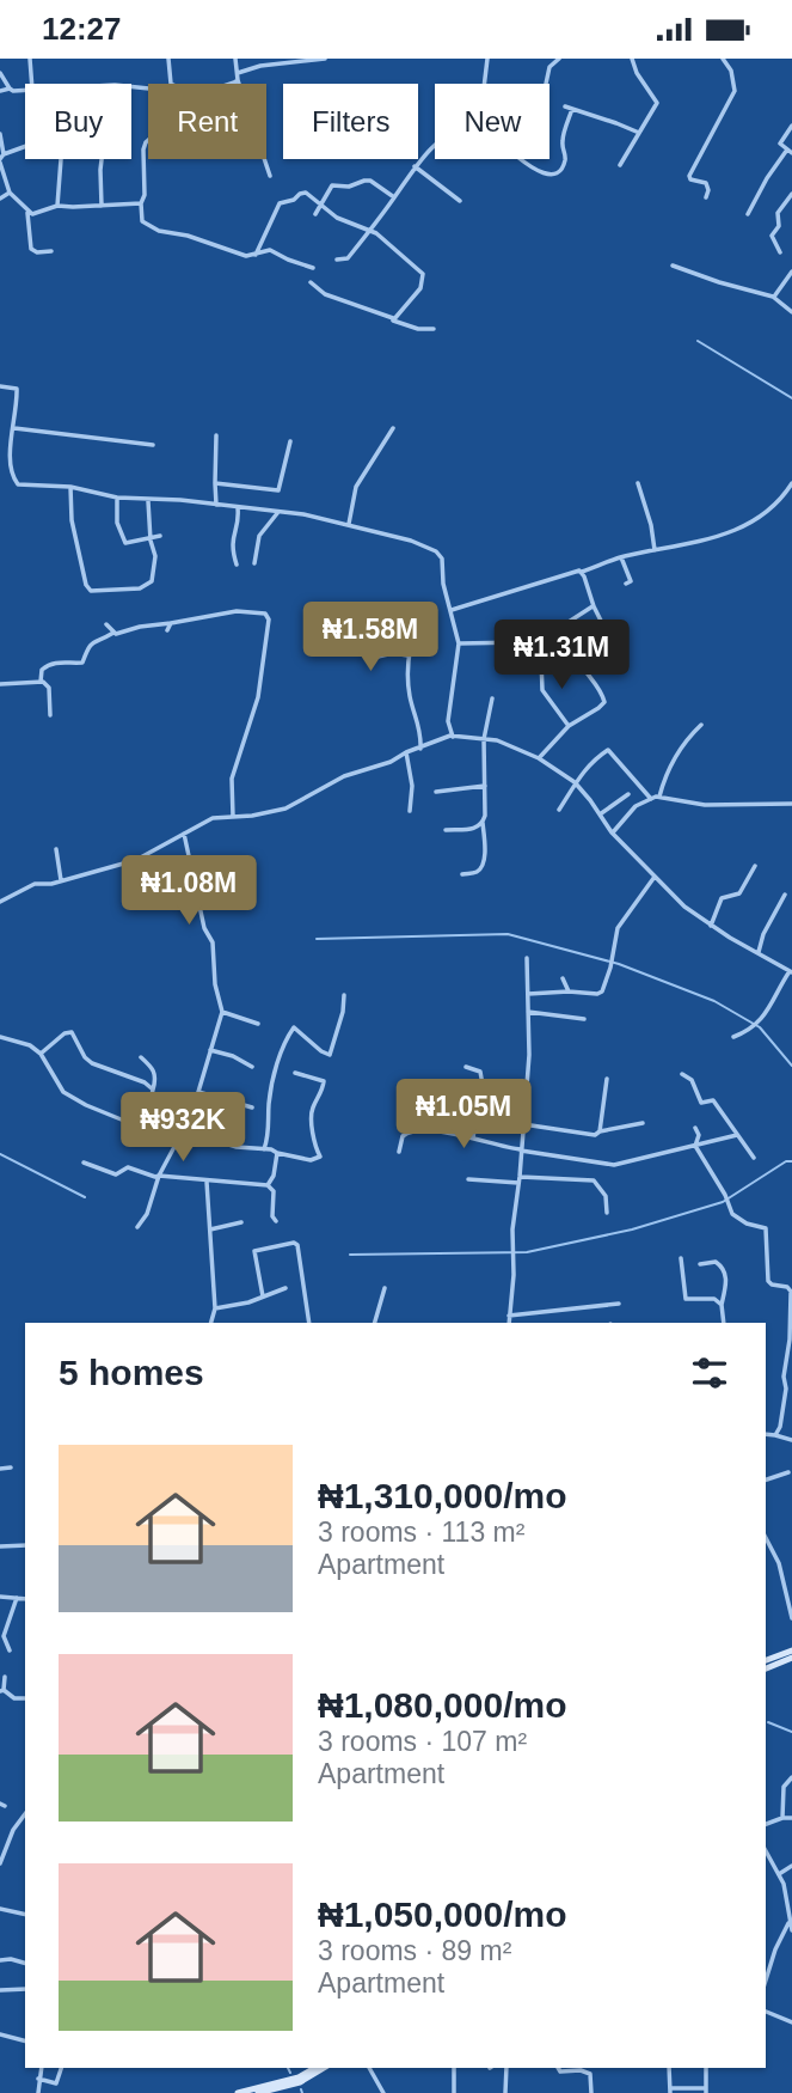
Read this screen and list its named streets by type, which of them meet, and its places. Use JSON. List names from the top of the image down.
{
  "page": {
    "status": "12:27",
    "chip": [
      "Buy",
      "Rent",
      "Filters",
      "New"
    ],
    "price": [
      "₦1.58M",
      "₦1.31M",
      "₦1.08M",
      "₦1.05M",
      "₦932K"
    ],
    "heading": "5 homes",
    "list": [
      {
        "name": "₦1,310,000/mo",
        "note": "3 rooms · 113 m² · Apartment"
      },
      {
        "name": "₦1,080,000/mo",
        "note": "3 rooms · 107 m² · Apartment"
      },
      {
        "name": "₦1,050,000/mo",
        "note": "3 rooms · 89 m² · Apartment"
      }
    ]
  }
}
